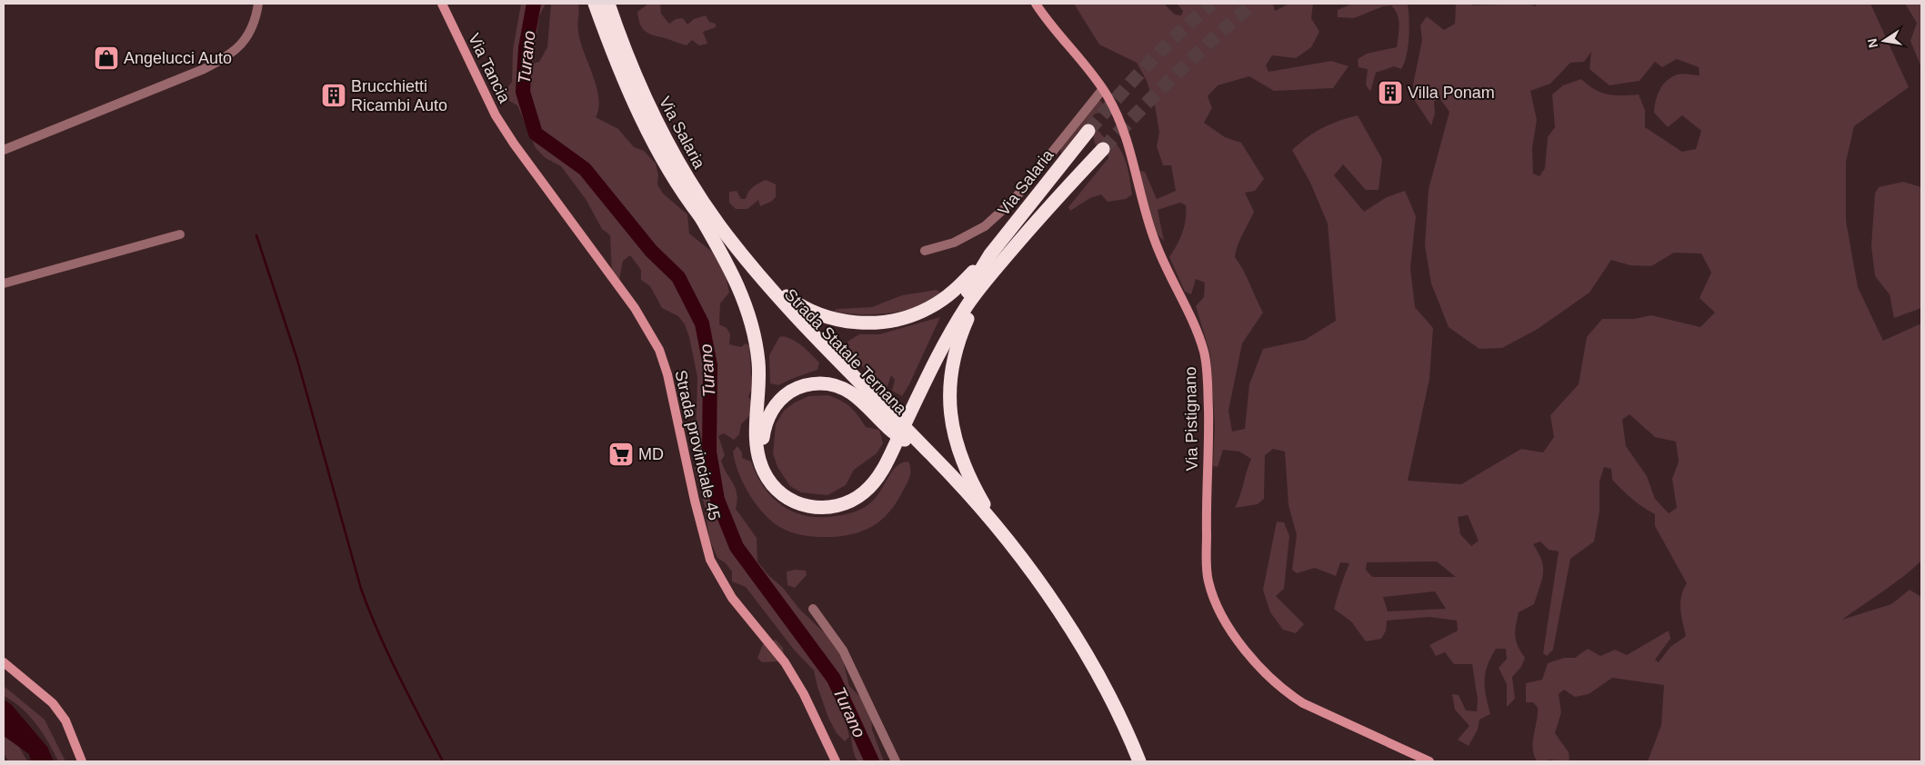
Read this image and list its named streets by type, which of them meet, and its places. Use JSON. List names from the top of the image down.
{
  "streets": {
    "highway": ["Via Salaria", "Strada Statale Ternana"],
    "street": ["Via Tancia", "Via Pistignano", "Strada provinciale 45"]
  },
  "crossings": [
    ["Via Tancia", "Strada provinciale 45"],
    ["Via Salaria", "Strada Statale Ternana"]
  ],
  "water": ["Turano"],
  "places": {
    "shop": ["Angelucci Auto"],
    "building": ["Villa Ponam", "Brucchietti Ricambi Auto"],
    "supermarket": ["MD"]
  },
  "north": "left"
}
